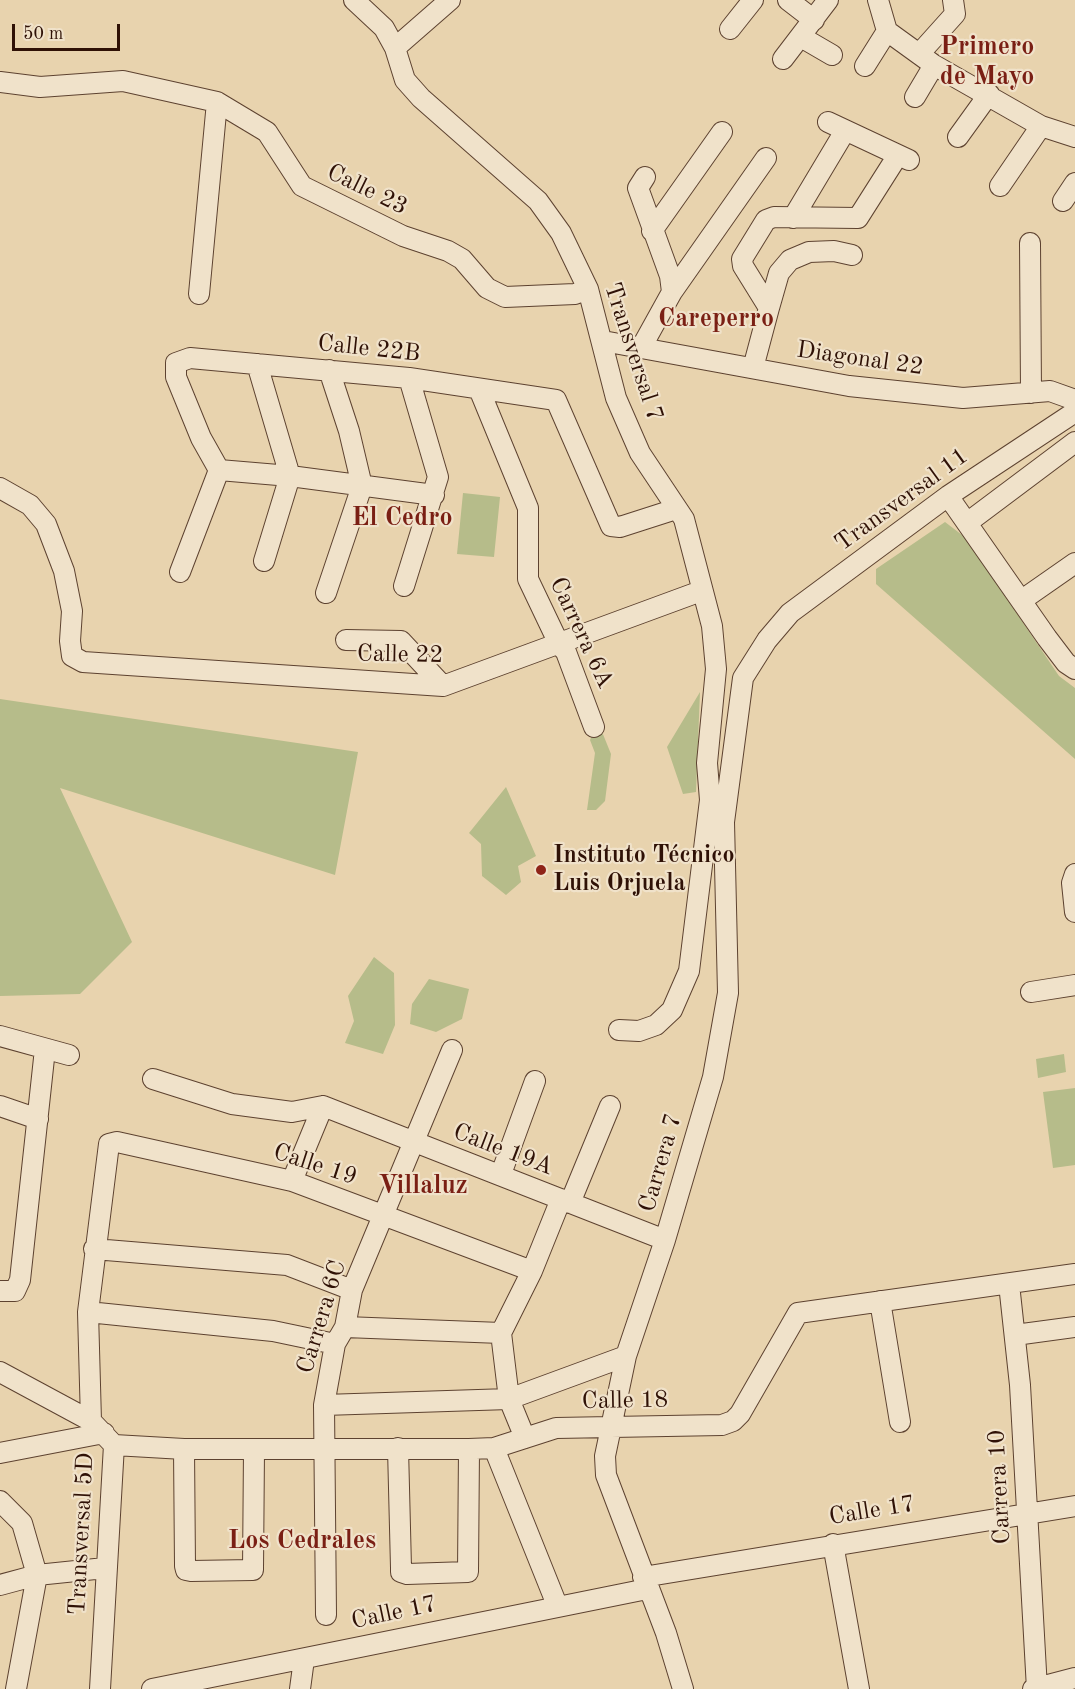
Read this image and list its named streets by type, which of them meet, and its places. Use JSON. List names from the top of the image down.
{
  "streets": {
    "street": [
      "Calle 23",
      "Calle 22B",
      "Transversal 7",
      "Diagonal 22",
      "Transversal 11",
      "Carrera 6A",
      "Calle 22",
      "Calle 19A",
      "Carrera 7",
      "Calle 19",
      "Carrera 6C",
      "Calle 18",
      "Carrera 10",
      "Calle 17",
      "Transversal 5D"
    ]
  },
  "crossings": [
    ["Calle 23", "Transversal 7"],
    ["Calle 22B", "Transversal 7"],
    ["Calle 22B", "Carrera 6A"],
    ["Transversal 7", "Diagonal 22"],
    ["Transversal 7", "Calle 22"],
    ["Transversal 7", "Carrera 7"],
    ["Transversal 11", "Carrera 7"],
    ["Carrera 6A", "Calle 22"],
    ["Calle 19A", "Carrera 7"],
    ["Calle 19A", "Calle 19"],
    ["Calle 19A", "Carrera 6C"],
    ["Carrera 7", "Calle 18"],
    ["Carrera 7", "Calle 17"],
    ["Calle 19", "Carrera 6C"],
    ["Carrera 6C", "Calle 18"],
    ["Calle 18", "Carrera 10"],
    ["Calle 18", "Transversal 5D"],
    ["Carrera 10", "Calle 17"]
  ],
  "districts": [
    "Primero de Mayo",
    "Careperro",
    "El Cedro",
    "Villaluz",
    "Los Cedrales"
  ],
  "places": ["Instituto Técnico Luis Orjuela"],
  "scale_bar": "50 m"
}
